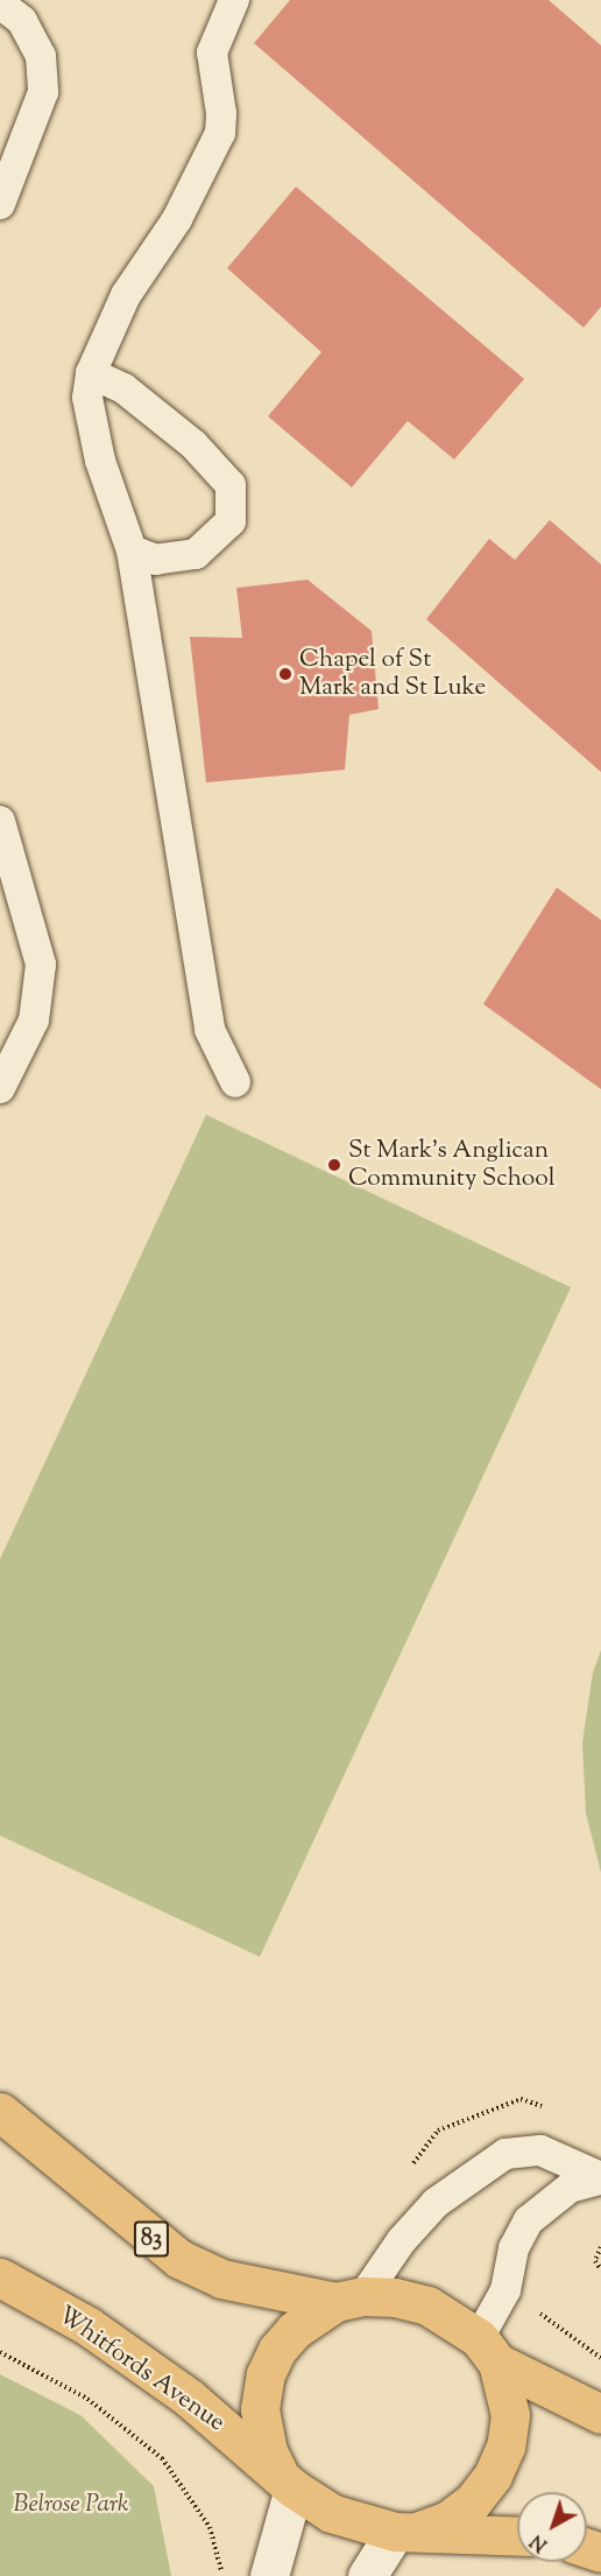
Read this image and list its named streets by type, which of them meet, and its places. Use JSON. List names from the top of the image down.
{
  "streets": {
    "main road": ["83", "Whitfords Avenue"]
  },
  "crossings": [
    ["83", "Whitfords Avenue"]
  ],
  "parks": ["Belrose Park"],
  "places": ["Chapel of St Mark and St Luke", "St Mark's Anglican Community School"],
  "north": "bottom left"
}
